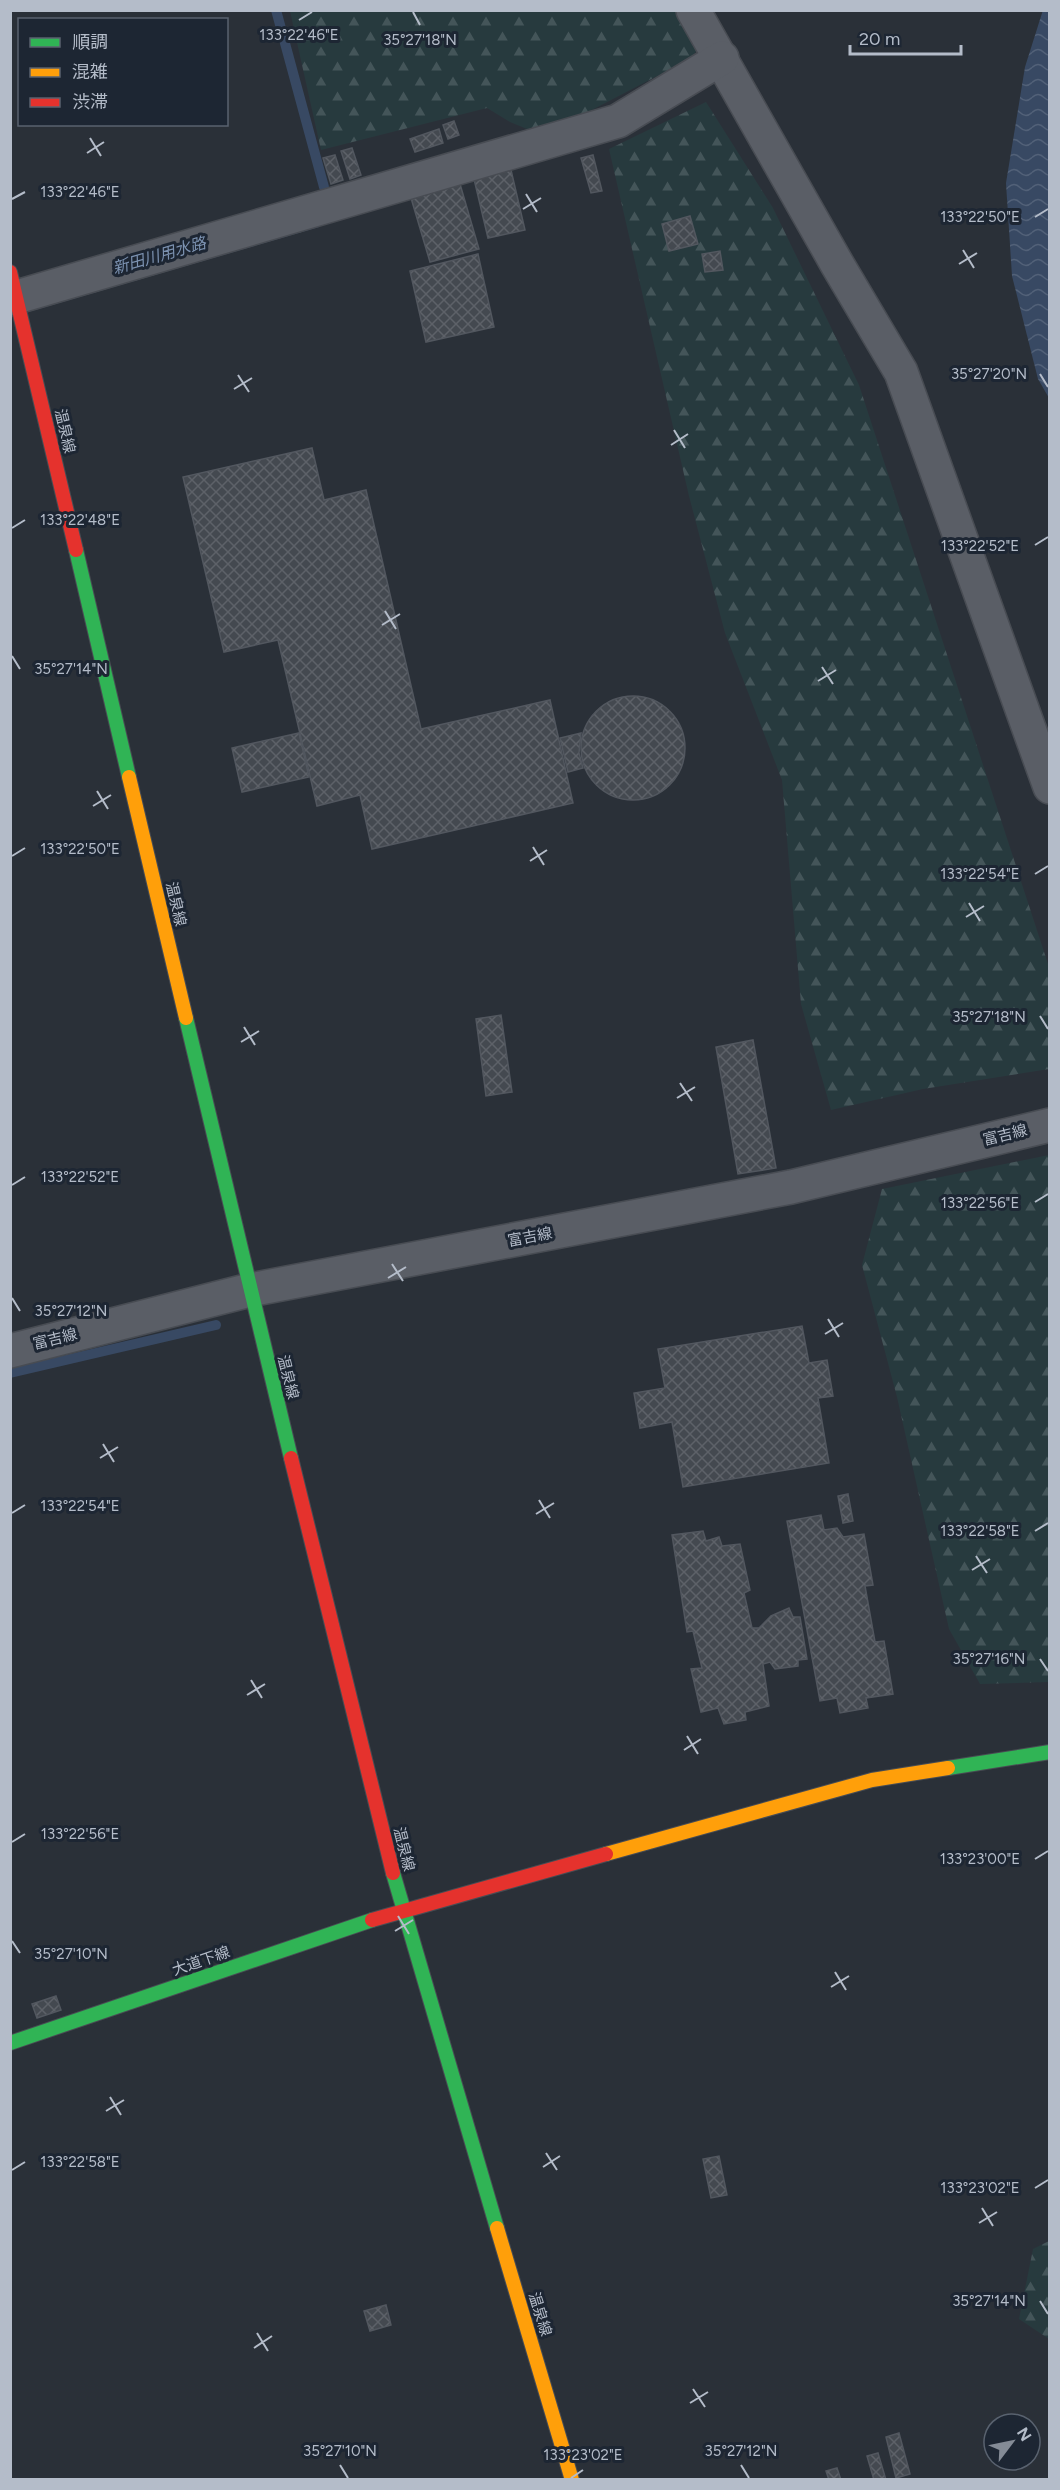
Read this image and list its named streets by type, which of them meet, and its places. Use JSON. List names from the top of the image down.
{
  "streets": {
    "street": ["温泉線", "富吉線", "大道下線"]
  },
  "crossings": [
    ["温泉線", "富吉線"],
    ["温泉線", "大道下線"]
  ],
  "water": ["新田川用水路"],
  "legend": ["順調", "混雑", "渋滞"],
  "scale_bar": "20 m",
  "north": "top right",
  "coordinates": [
    "133°22'46\"E",
    "35°27'18\"N",
    "133°22'50\"E",
    "35°27'20\"N",
    "133°22'48\"E",
    "133°22'52\"E",
    "35°27'14\"N",
    "133°22'54\"E",
    "133°22'56\"E",
    "35°27'12\"N",
    "133°22'58\"E",
    "35°27'16\"N",
    "133°23'00\"E",
    "35°27'10\"N",
    "133°23'02\"E"
  ]
}
